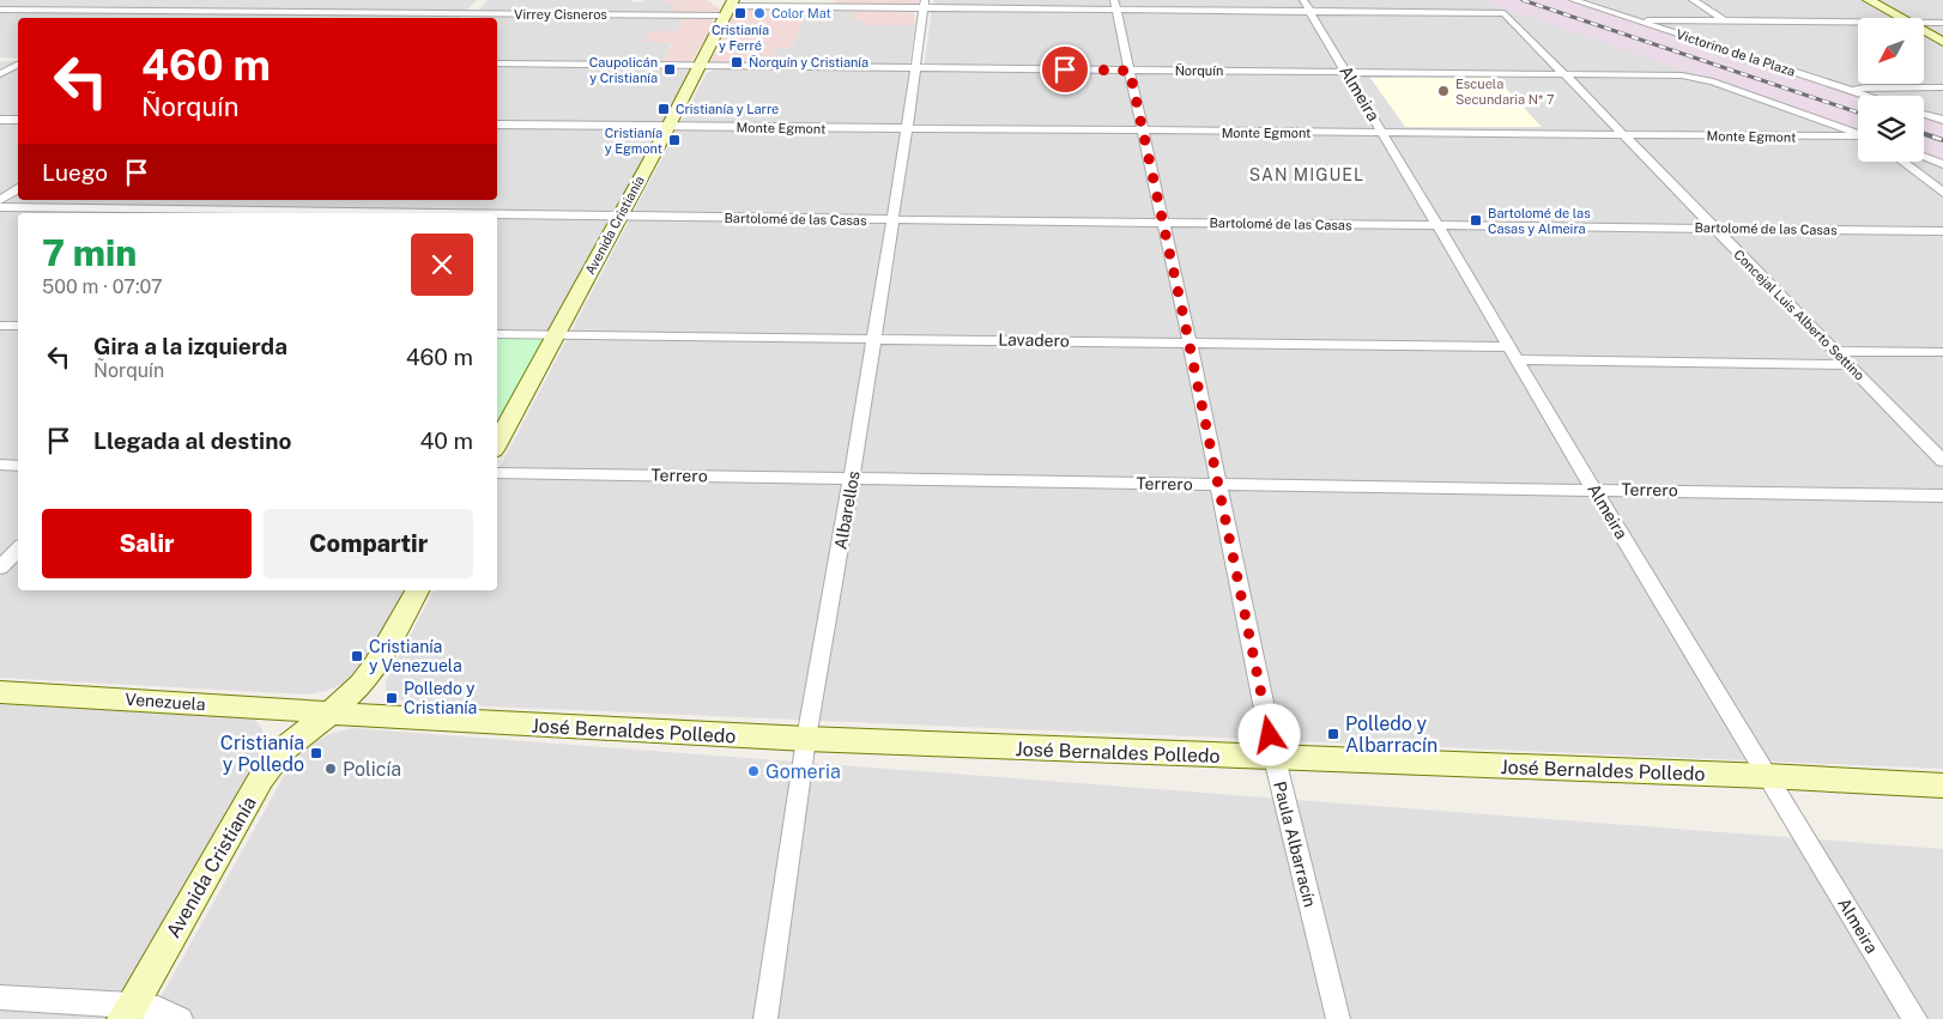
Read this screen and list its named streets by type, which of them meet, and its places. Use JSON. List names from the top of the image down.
{
  "streets": {
    "main road": ["Avenida Cristianía", "Venezuela", "José Bernaldes Polledo"],
    "street": [
      "Virrey Cisneros",
      "Victorino de la Plaza",
      "Ñorquín",
      "Almeira",
      "Monte Egmont",
      "Bartolomé de las Casas",
      "Concejal Luis Alberto Settino",
      "Lavadero",
      "Terrero",
      "Albarellos",
      "Paula Albarracín"
    ]
  },
  "crossings": [
    ["Virrey Cisneros", "Almeira"],
    ["Virrey Cisneros", "Avenida Cristianía"],
    ["Virrey Cisneros", "Concejal Luis Alberto Settino"],
    ["Virrey Cisneros", "Albarellos"],
    ["Virrey Cisneros", "Paula Albarracín"],
    ["Ñorquín", "Almeira"],
    ["Ñorquín", "Avenida Cristianía"],
    ["Ñorquín", "Concejal Luis Alberto Settino"],
    ["Ñorquín", "Albarellos"],
    ["Ñorquín", "Paula Albarracín"],
    ["Almeira", "Monte Egmont"],
    ["Almeira", "Bartolomé de las Casas"],
    ["Almeira", "Lavadero"],
    ["Almeira", "Terrero"],
    ["Almeira", "José Bernaldes Polledo"],
    ["Monte Egmont", "Avenida Cristianía"],
    ["Monte Egmont", "Concejal Luis Alberto Settino"],
    ["Monte Egmont", "Albarellos"],
    ["Monte Egmont", "Paula Albarracín"],
    ["Bartolomé de las Casas", "Avenida Cristianía"],
    ["Bartolomé de las Casas", "Concejal Luis Alberto Settino"],
    ["Bartolomé de las Casas", "Albarellos"],
    ["Bartolomé de las Casas", "Paula Albarracín"],
    ["Avenida Cristianía", "Lavadero"],
    ["Avenida Cristianía", "Venezuela"],
    ["Avenida Cristianía", "José Bernaldes Polledo"],
    ["Concejal Luis Alberto Settino", "Lavadero"],
    ["Lavadero", "Albarellos"],
    ["Lavadero", "Paula Albarracín"],
    ["Terrero", "Albarellos"],
    ["Terrero", "Paula Albarracín"],
    ["Albarellos", "José Bernaldes Polledo"],
    ["Venezuela", "José Bernaldes Polledo"],
    ["José Bernaldes Polledo", "Paula Albarracín"]
  ],
  "districts": ["SAN MIGUEL"],
  "places": {
    "transit": [
      "Cristianía y Ferré",
      "Ñorquín y Cristianía",
      "Caupolicán y Cristianía",
      "Cristianía y Larre",
      "Cristianía y Egmont",
      "Bartolomé de las Casas y Almeira",
      "Cristianía y Venezuela",
      "Polledo y Cristianía",
      "Polledo y Albarracín",
      "Cristianía y Polledo"
    ],
    "other": [
      "Color Mat",
      "Escuela Secundaria N* 7",
      "Policía",
      "Gomeria"
    ]
  },
  "north": "bottom left",
  "page": {
    "turn": ["460 m", "Ñorquín"],
    "then": "Luego",
    "heading": ["7 min", "500 m · 07:07"],
    "list": [
      {
        "name": "Gira a la izquierda",
        "note": "Ñorquín",
        "value": "460 m"
      },
      {
        "name": "Llegada al destino",
        "value": "40 m"
      }
    ],
    "buttons": ["Salir", "Compartir"]
  }
}
